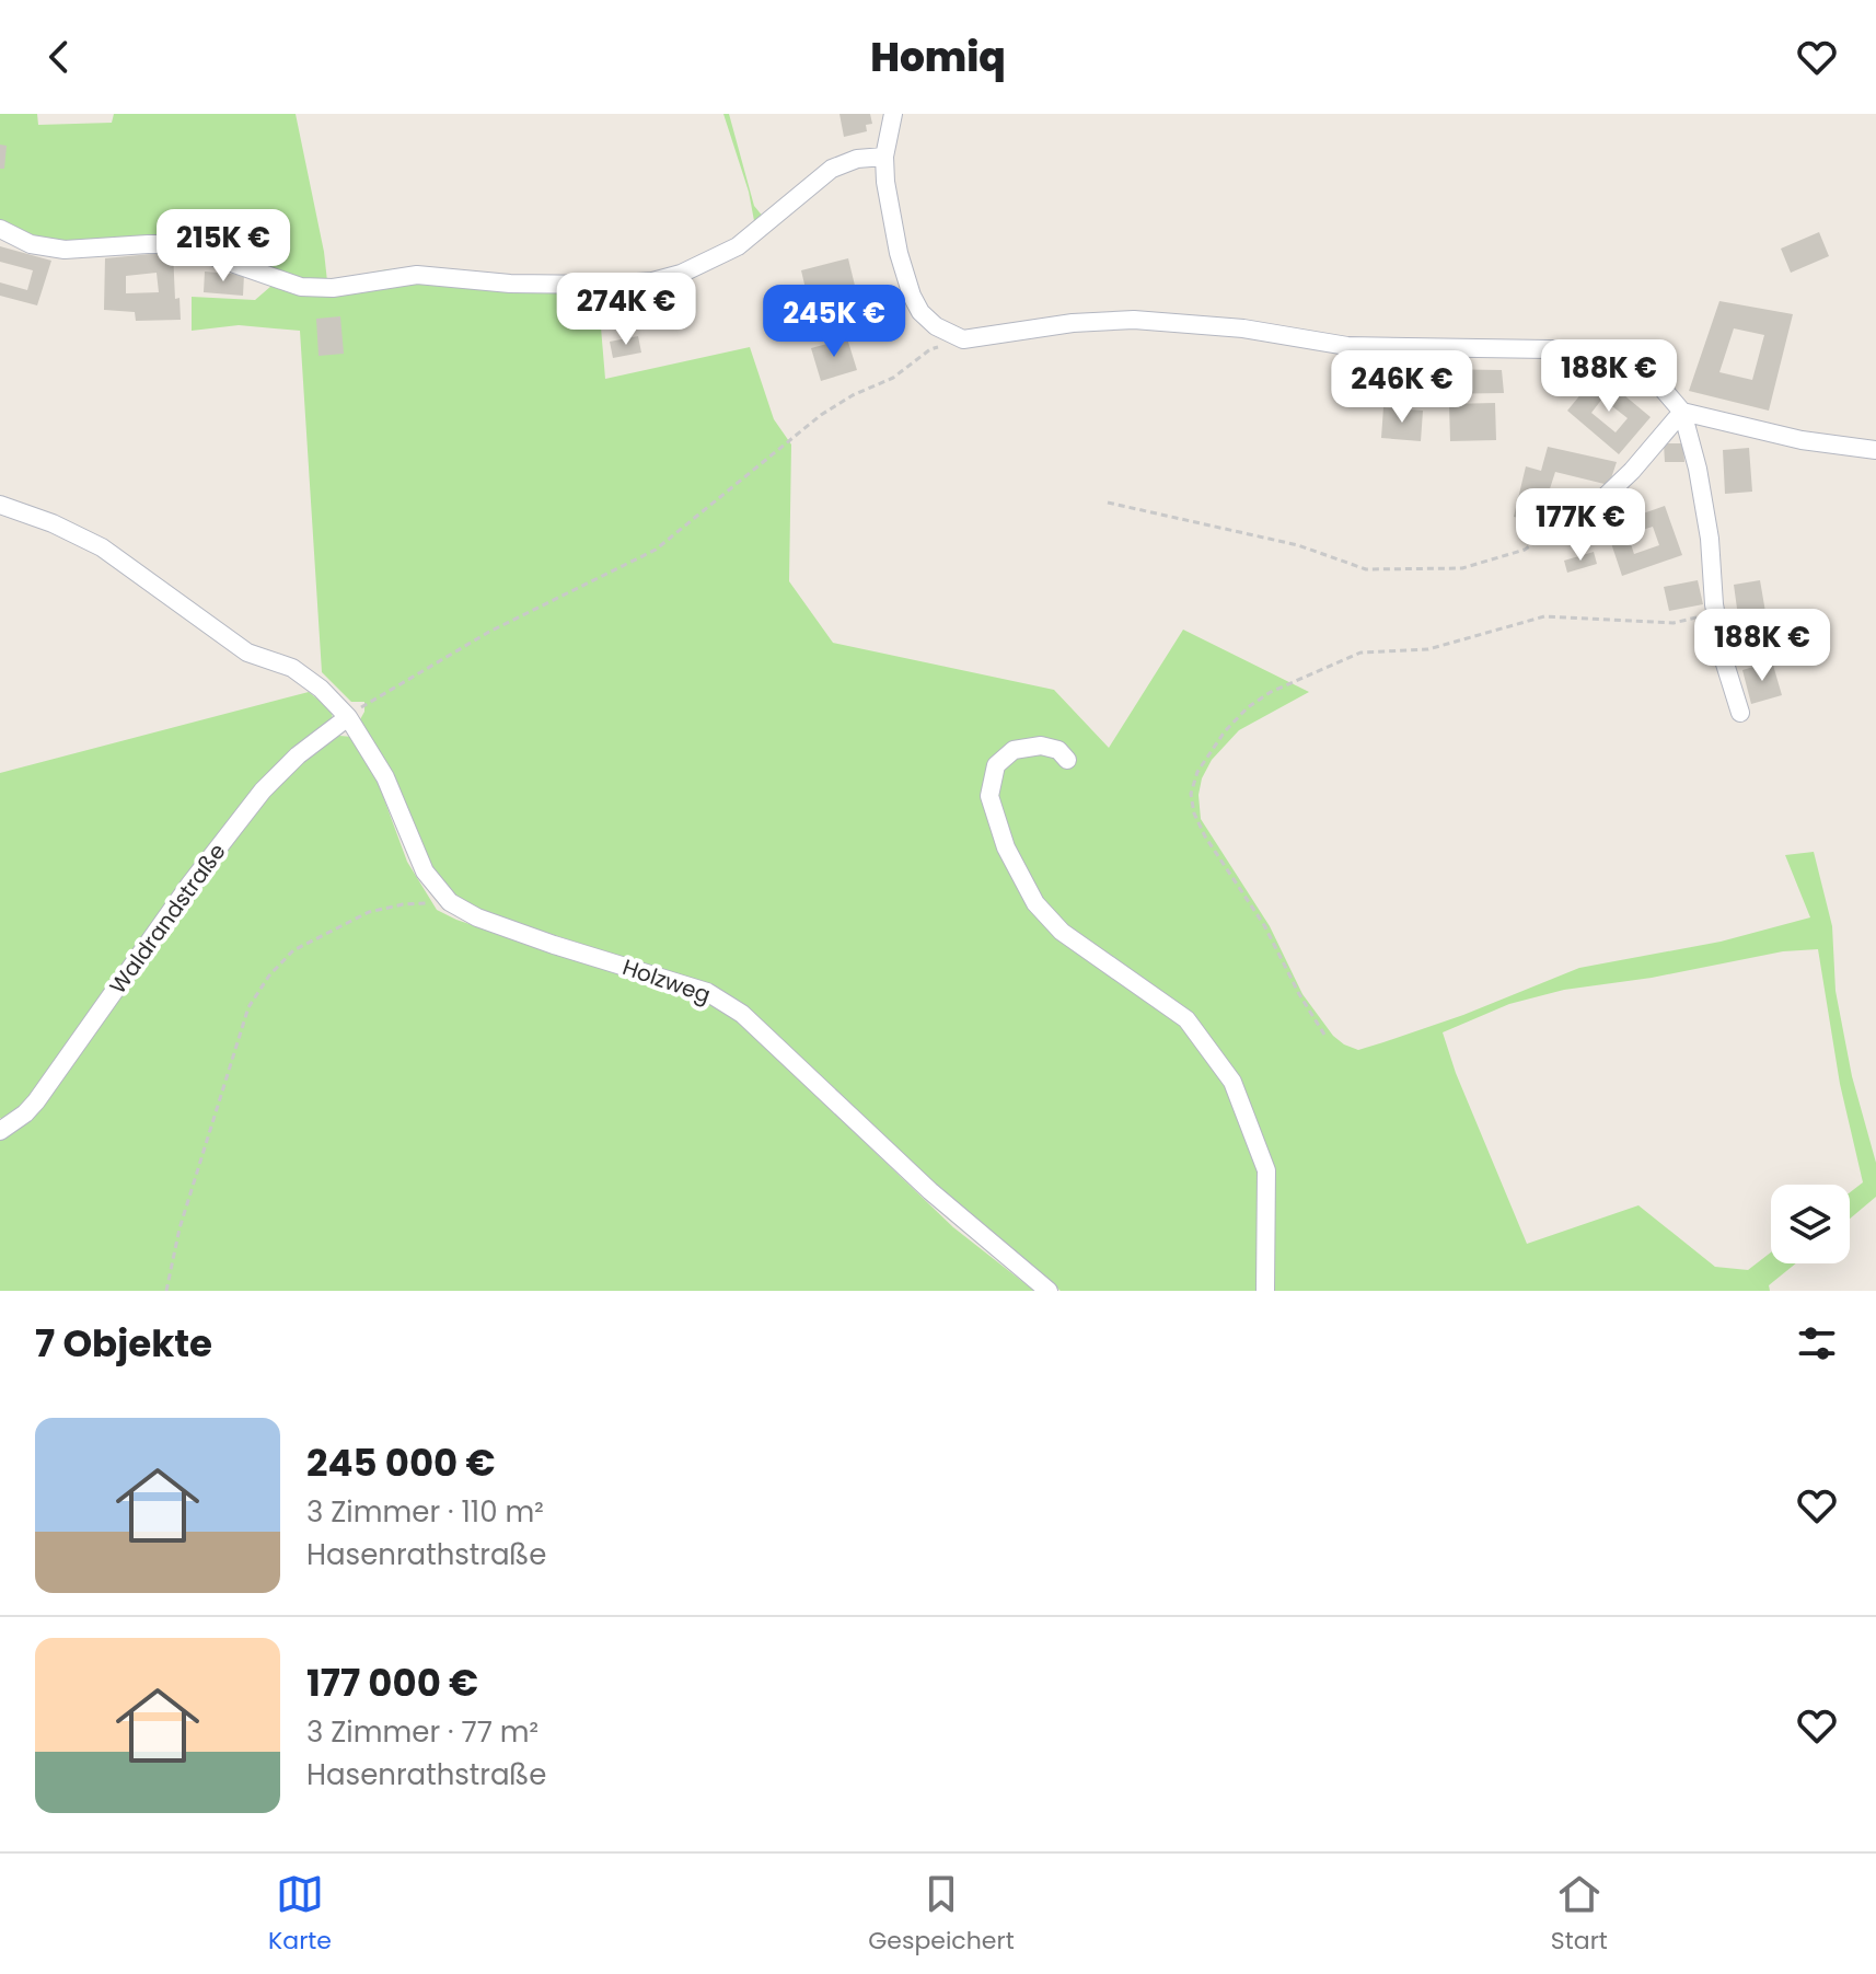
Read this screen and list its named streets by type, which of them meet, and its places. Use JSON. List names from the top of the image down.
{
  "streets": {
    "street": ["Waldrandstraße", "Holzweg"]
  },
  "crossings": [
    ["Waldrandstraße", "Holzweg"]
  ],
  "page": {
    "header": "Homiq",
    "price": [
      "215K €",
      "274K €",
      "245K €",
      "188K €",
      "246K €",
      "177K €",
      "188K €"
    ],
    "heading": "7 Objekte",
    "list": [
      {
        "name": "245 000 €",
        "note": "3 Zimmer · 110 m² · Hasenrathstraße"
      },
      {
        "name": "177 000 €",
        "note": "3 Zimmer · 77 m² · Hasenrathstraße"
      }
    ],
    "tabs": ["Karte", "Gespeichert", "Start"]
  }
}
